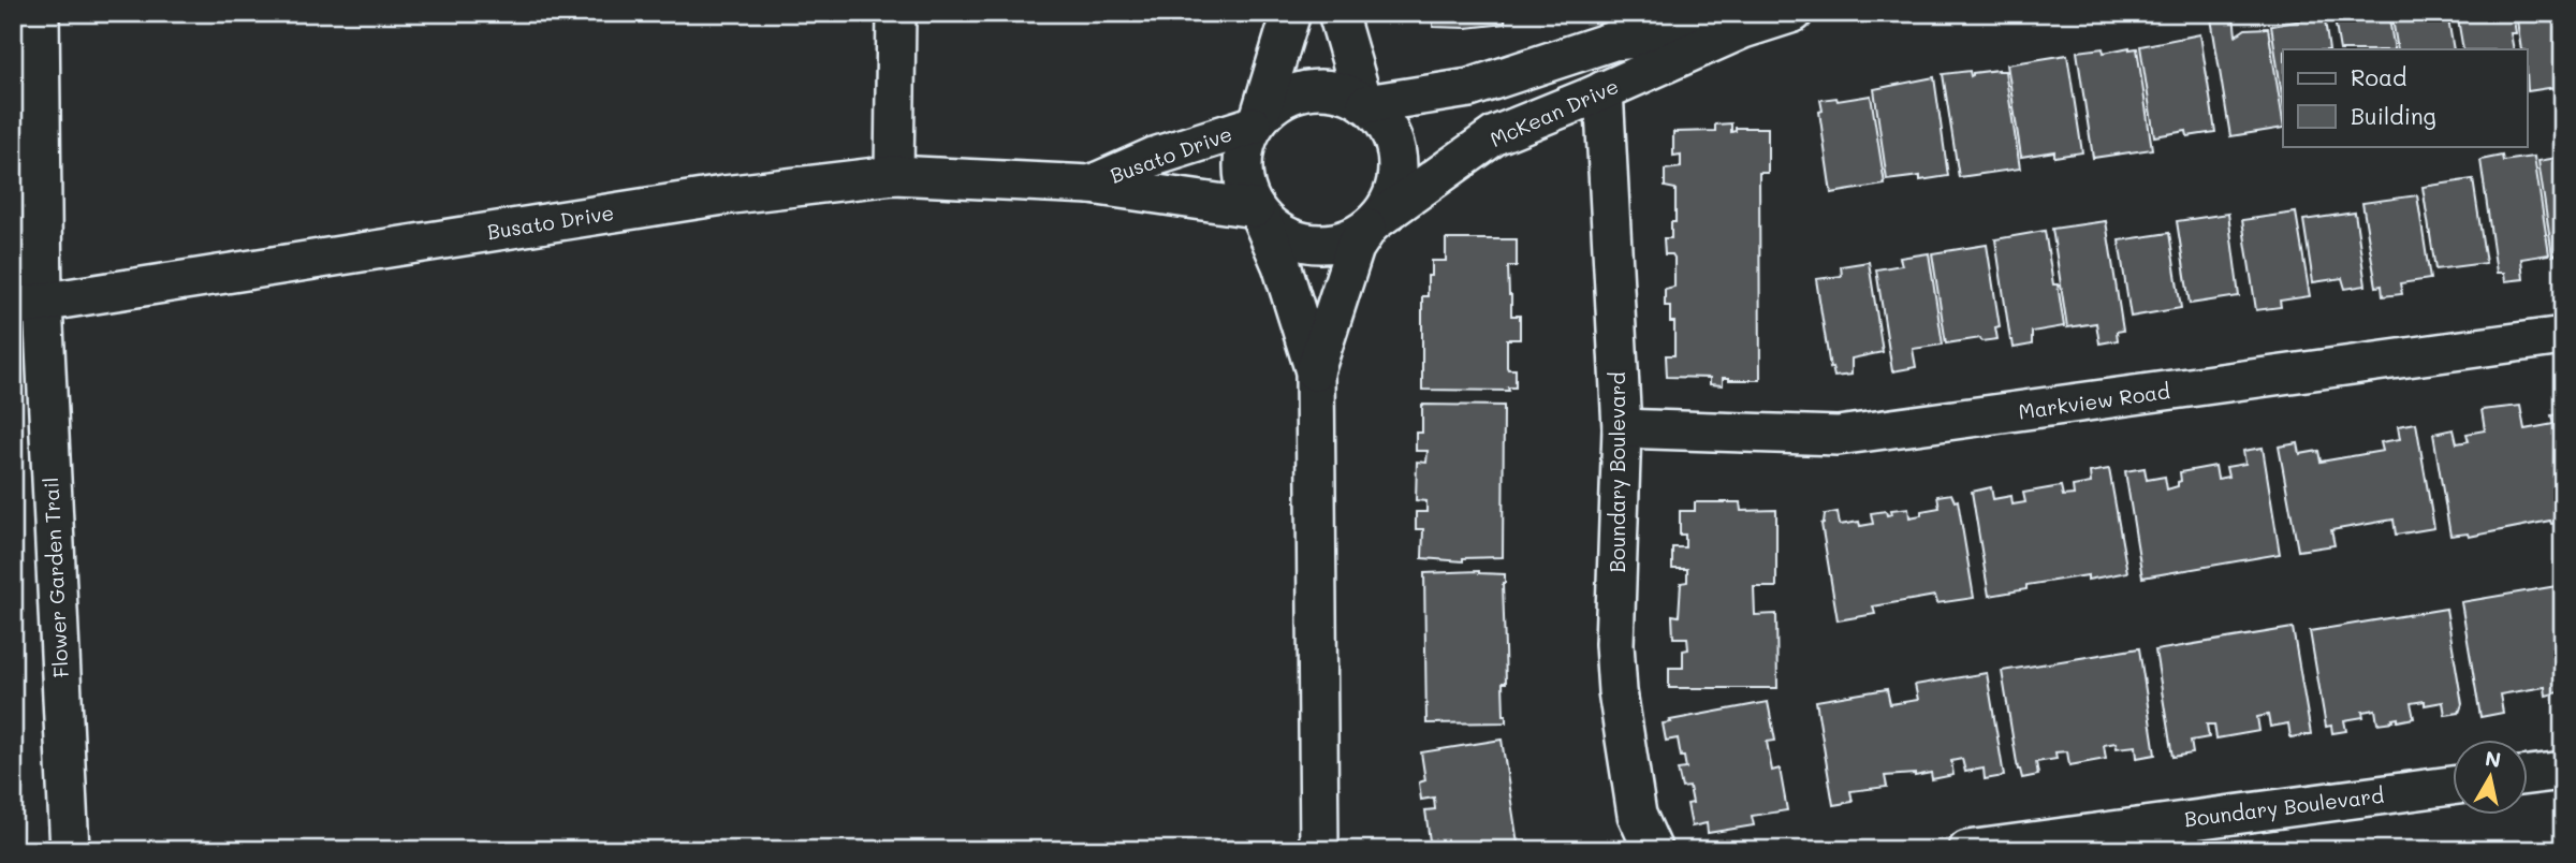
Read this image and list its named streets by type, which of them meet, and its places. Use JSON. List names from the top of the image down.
{
  "streets": {
    "street": [
      "McKean Drive",
      "Busato Drive",
      "Markview Road",
      "Boundary Boulevard",
      "Flower Garden Trail"
    ]
  },
  "crossings": [
    ["McKean Drive", "Busato Drive"],
    ["McKean Drive", "Boundary Boulevard"],
    ["Busato Drive", "Flower Garden Trail"],
    ["Markview Road", "Boundary Boulevard"]
  ],
  "legend": ["Road", "Building"],
  "north": "top"
}
